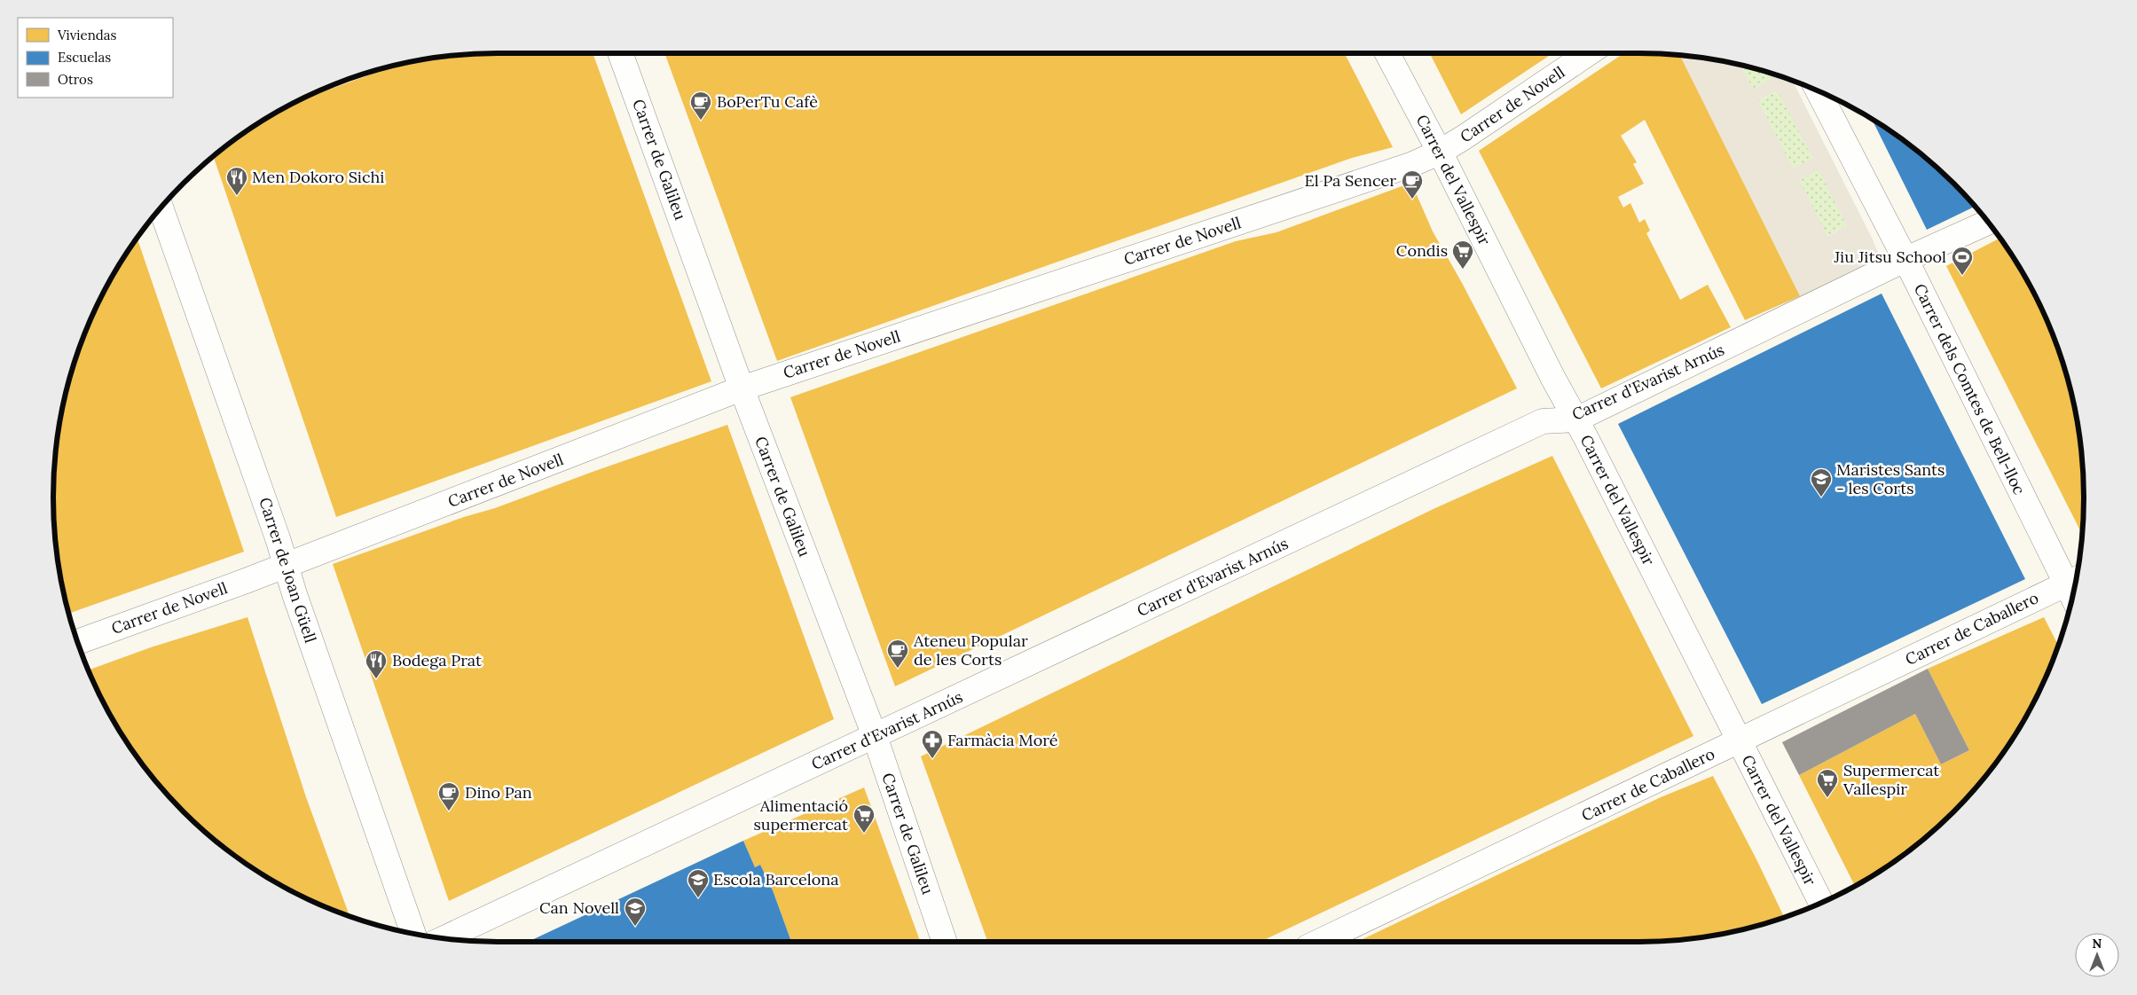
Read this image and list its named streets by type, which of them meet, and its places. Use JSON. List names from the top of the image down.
{
  "streets": {
    "street": [
      "Carrer de Novell",
      "Carrer de Galileu",
      "Carrer del Vallespir",
      "Carrer d'Evarist Arnús",
      "Carrer dels Comtes de Bell-lloc",
      "Carrer de Joan Güell",
      "Carrer de Caballero"
    ]
  },
  "crossings": [
    ["Carrer de Novell", "Carrer de Galileu"],
    ["Carrer de Novell", "Carrer del Vallespir"],
    ["Carrer de Novell", "Carrer de Joan Güell"],
    ["Carrer de Galileu", "Carrer d'Evarist Arnús"],
    ["Carrer del Vallespir", "Carrer d'Evarist Arnús"],
    ["Carrer del Vallespir", "Carrer de Caballero"],
    ["Carrer d'Evarist Arnús", "Carrer dels Comtes de Bell-lloc"],
    ["Carrer dels Comtes de Bell-lloc", "Carrer de Caballero"]
  ],
  "places": {
    "cafe": [
      "BoPerTu Cafè",
      "El Pa Sencer",
      "Ateneu Popular de les Corts",
      "Dino Pan"
    ],
    "restaurant": ["Men Dokoro Sichi", "Bodega Prat"],
    "supermarket": ["Condis", "Supermercat Vallespir", "Alimentació supermercat"],
    "sports": ["Jiu Jitsu School"],
    "school or university": ["Maristes Sants - les Corts", "Escola Barcelona", "Can Novell"],
    "pharmacy": ["Farmàcia Moré"]
  },
  "legend": ["Viviendas", "Escuelas", "Otros"],
  "north": "top"
}
